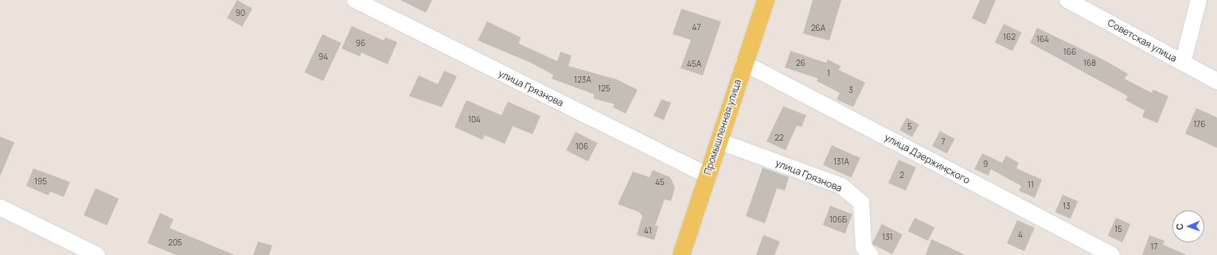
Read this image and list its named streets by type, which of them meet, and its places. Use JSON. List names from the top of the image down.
{
  "streets": {
    "main road": ["Промышленная улица"],
    "street": ["Советская улица", "улица Грязнова", "улица Дзержинского"]
  },
  "crossings": [
    ["улица Грязнова", "Промышленная улица"],
    ["Промышленная улица", "улица Дзержинского"]
  ],
  "house_numbers": [
    "90",
    "47",
    "26А",
    "162",
    "164",
    "96",
    "166",
    "94",
    "26",
    "168",
    "45А",
    "1",
    "123А",
    "125",
    "3",
    "104",
    "176",
    "5",
    "22",
    "7",
    "106",
    "131А",
    "9",
    "2",
    "195",
    "45",
    "11",
    "13",
    "106Б",
    "15",
    "41",
    "4",
    "131",
    "205",
    "17"
  ],
  "north": "left"
}
